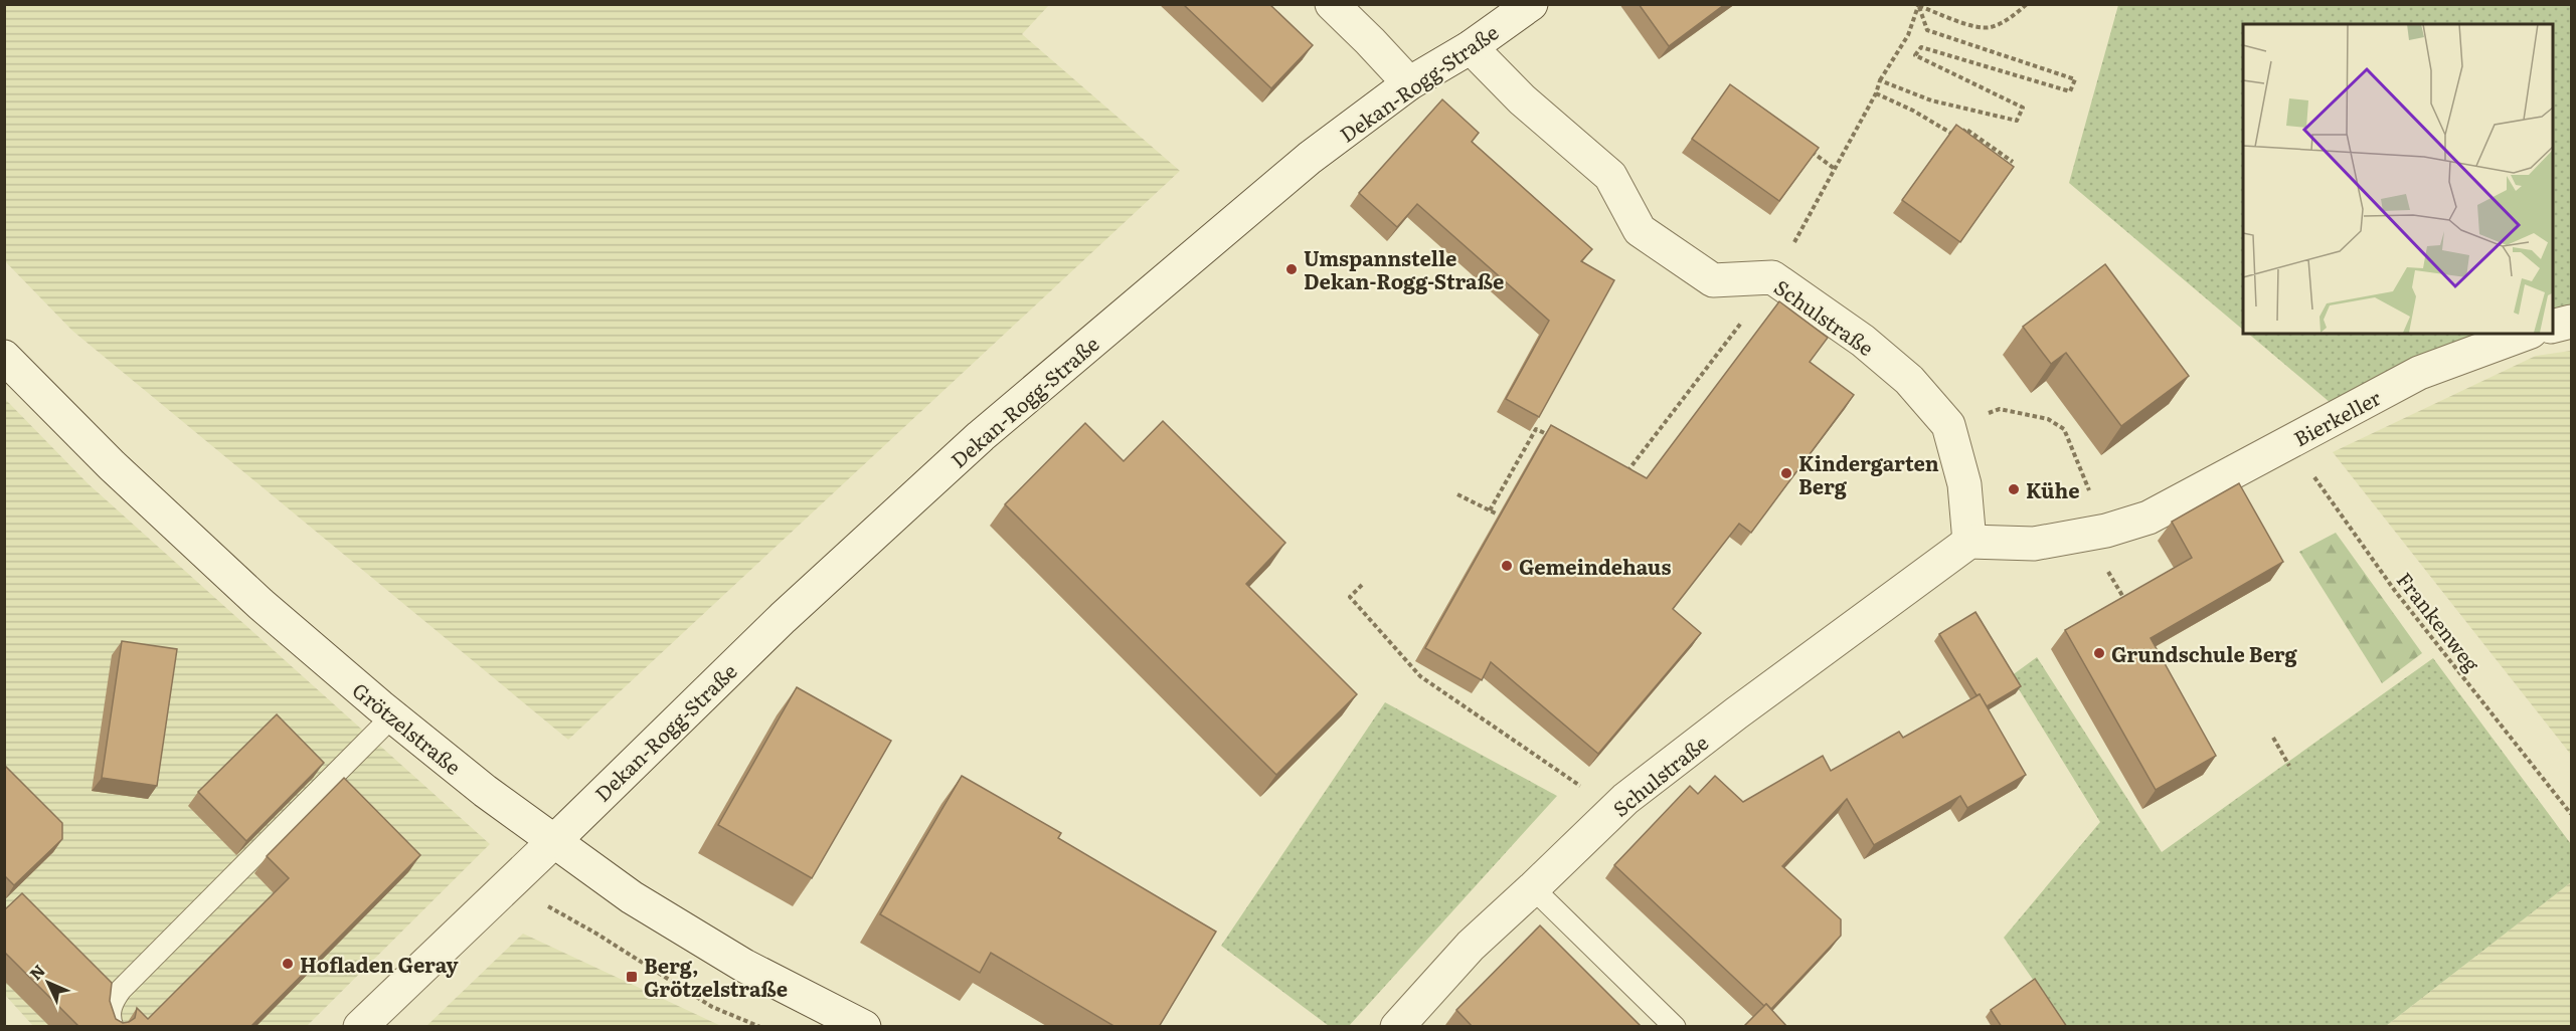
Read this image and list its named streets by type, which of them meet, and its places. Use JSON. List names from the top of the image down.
{
  "streets": {
    "street": [
      "Dekan-Rogg-Straße",
      "Schulstraße",
      "Bierkeller",
      "Grötzelstraße"
    ],
    "path": ["Frankenweg"]
  },
  "crossings": [
    ["Dekan-Rogg-Straße", "Schulstraße"],
    ["Dekan-Rogg-Straße", "Grötzelstraße"],
    ["Bierkeller", "Frankenweg"]
  ],
  "places": {
    "other": [
      "Umspannstelle Dekan-Rogg-Straße",
      "Kindergarten Berg",
      "Kühe",
      "Gemeindehaus",
      "Grundschule Berg",
      "Hofladen Geray"
    ],
    "transit": ["Berg, Grötzelstraße"]
  },
  "north": "top left"
}
